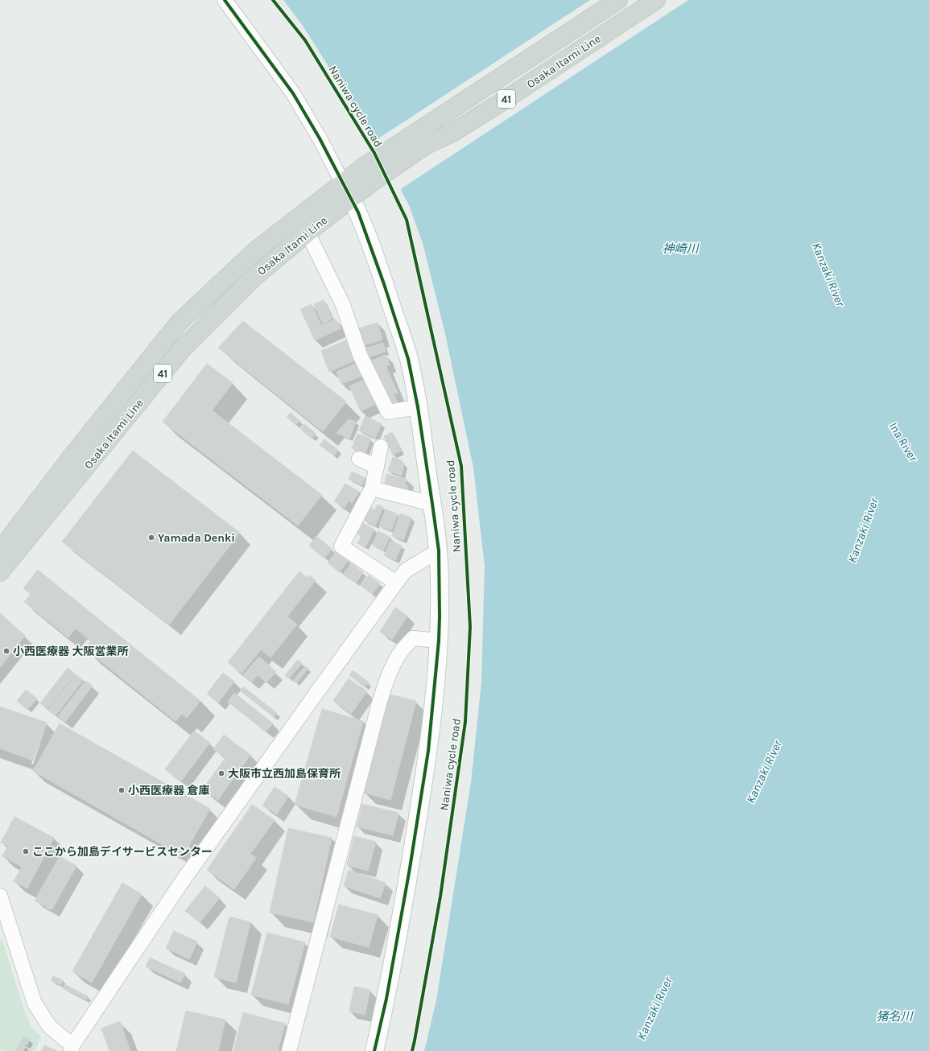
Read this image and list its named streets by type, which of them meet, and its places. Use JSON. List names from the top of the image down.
{
  "streets": {
    "main road": ["Osaka Itami Line", "41"],
    "cycle path": ["Naniwa cycle road"]
  },
  "water": [
    "神崎川",
    "Kanzaki River",
    "Ina River",
    "猪名川"
  ],
  "places": [
    "Yamada Denki",
    "小西医療器 大阪営業所",
    "大阪市立西加島保育所",
    "小西医療器 倉庫",
    "ここから加島デイサービスセンター"
  ]
}
